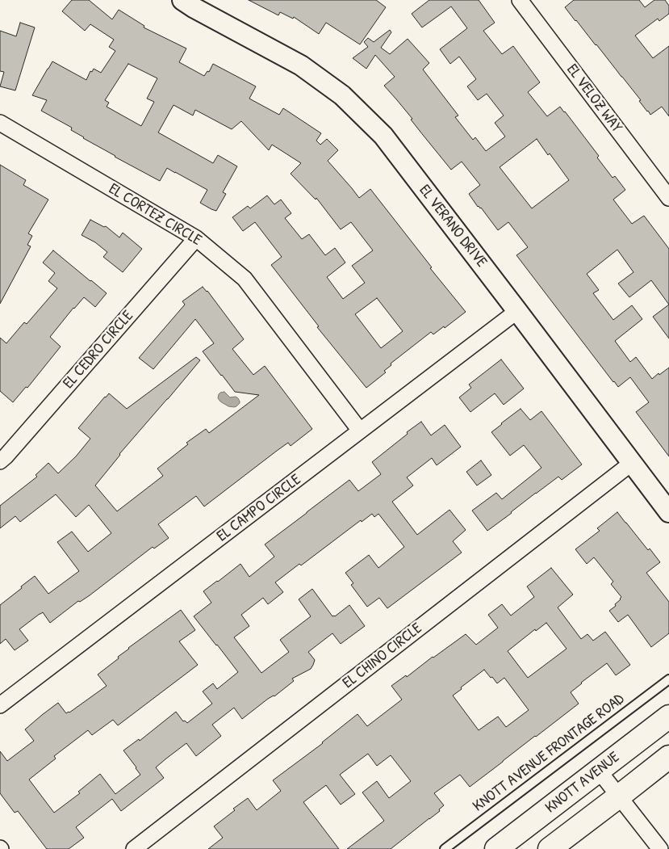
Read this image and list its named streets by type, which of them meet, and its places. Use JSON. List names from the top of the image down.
{
  "streets": {
    "main road": ["KNOTT AVENUE"],
    "street": [
      "EL VELOZ WAY",
      "EL CORTEZ CIRCLE",
      "EL VERANO DRIVE",
      "EL CEDRO CIRCLE",
      "EL CAMPO CIRCLE",
      "EL CHINO CIRCLE"
    ],
    "lane": ["KNOTT AVENUE FRONTAGE ROAD"]
  },
  "crossings": [
    ["EL CORTEZ CIRCLE", "EL CEDRO CIRCLE"],
    ["EL CORTEZ CIRCLE", "EL CAMPO CIRCLE"],
    ["EL VERANO DRIVE", "EL CAMPO CIRCLE"],
    ["EL VERANO DRIVE", "EL CHINO CIRCLE"]
  ]
}
